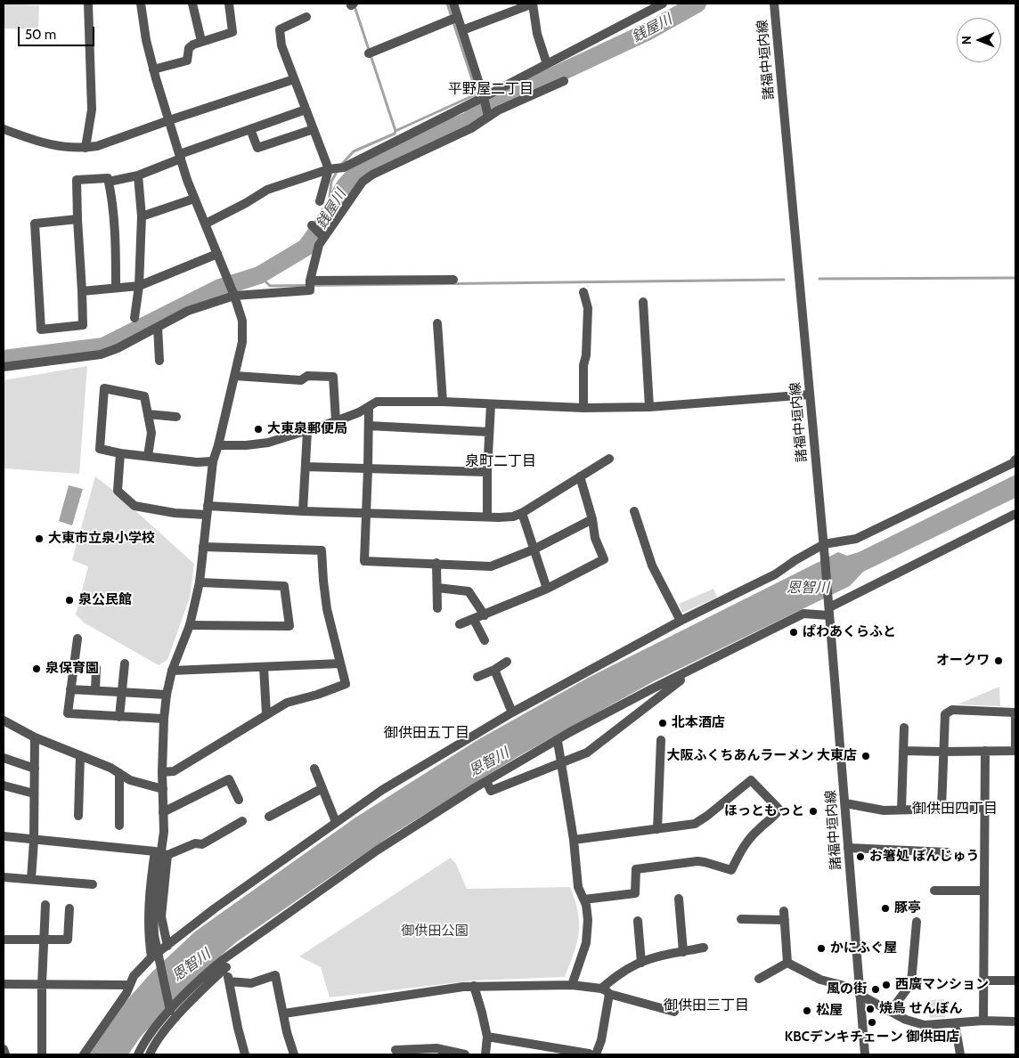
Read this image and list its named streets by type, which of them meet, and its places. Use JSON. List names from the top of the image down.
{
  "streets": {
    "street": ["諸福中垣内線"]
  },
  "districts": [
    "平野屋二丁目",
    "泉町二丁目",
    "御供田五丁目",
    "御供田四丁目",
    "御供田三丁目"
  ],
  "water": ["銭屋川", "恩智川"],
  "parks": ["御供田公園"],
  "places": [
    "大東泉郵便局",
    "大東市立泉小学校",
    "泉公民館",
    "ぱわあくらふと",
    "オークワ",
    "泉保育園",
    "北本酒店",
    "大阪ふくちあんラーメン 大東店",
    "ほっともっと",
    "お箸処 ぼんじゅう",
    "豚亭",
    "かにふぐ屋",
    "西廣マンション",
    "風の街",
    "焼鳥 せんぼん",
    "松屋",
    "KBCデンキチェーン 御供田店"
  ],
  "scale_bar": "50 m",
  "north": "left"
}
